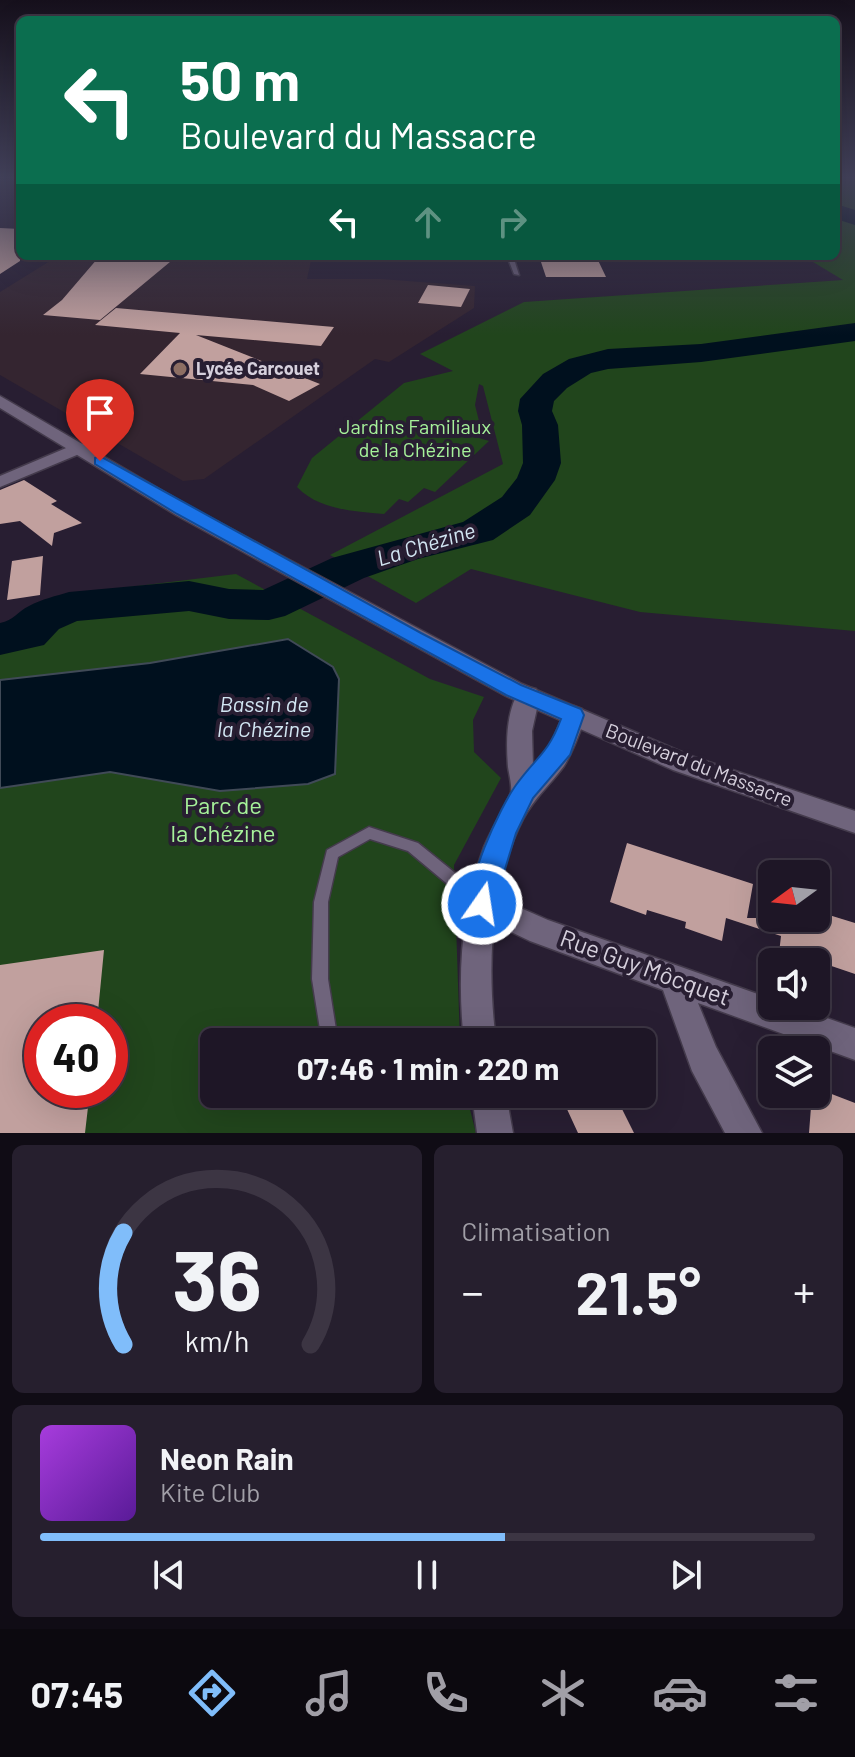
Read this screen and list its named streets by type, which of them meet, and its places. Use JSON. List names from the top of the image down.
{
  "streets": {
    "main road": ["Boulevard du Massacre", "Rue Guy Môcquet"]
  },
  "water": ["La Chézine", "Bassin de la Chézine"],
  "parks": ["Jardins Familiaux de la Chézine", "Parc de la Chézine"],
  "places": ["Lycée Carcouet"],
  "north": "left",
  "page": {
    "turn": ["50 m", "Boulevard du Massacre"],
    "limit": "40",
    "trip": "07:46 · 1 min · 220 m",
    "tile": "Climatisation",
    "heat": ["−", "21.5°", "+"],
    "song": ["Neon Rain", "Kite Club"],
    "tabs": "07:45",
    "gauge": ["36", "km/h"]
  }
}
